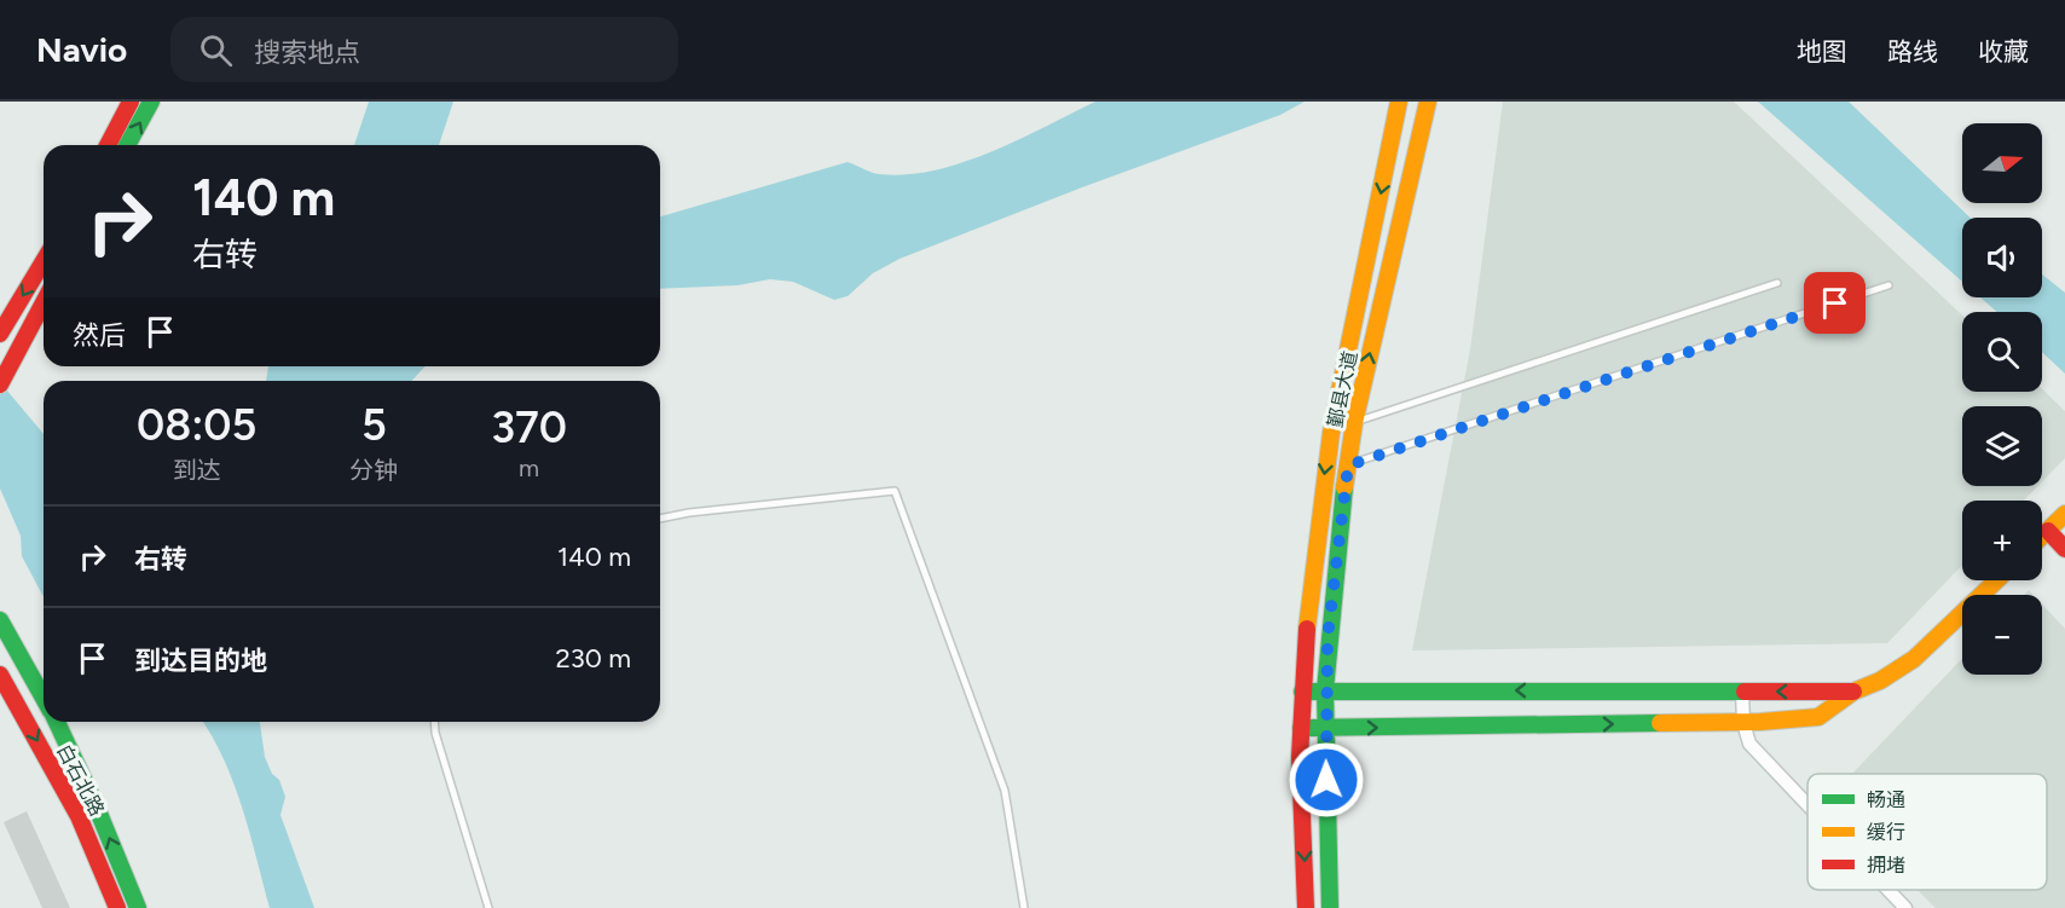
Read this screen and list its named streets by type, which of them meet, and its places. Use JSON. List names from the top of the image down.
{
  "streets": {
    "main road": ["鄞县大道", "白石北路"]
  },
  "legend": ["畅通", "缓行", "拥堵"],
  "north": "right",
  "page": {
    "header": "Navio",
    "search": "搜索地点",
    "nav": ["地图", "路线", "收藏"],
    "map_buttons": ["+", "−"],
    "turn": ["140 m", "右转"],
    "then": "然后",
    "eta": [
      "08:05",
      "到达",
      "5",
      "分钟",
      "370",
      "m"
    ],
    "list": [
      {
        "name": "右转",
        "value": "140 m"
      },
      {
        "name": "到达目的地",
        "value": "230 m"
      }
    ]
  }
}
